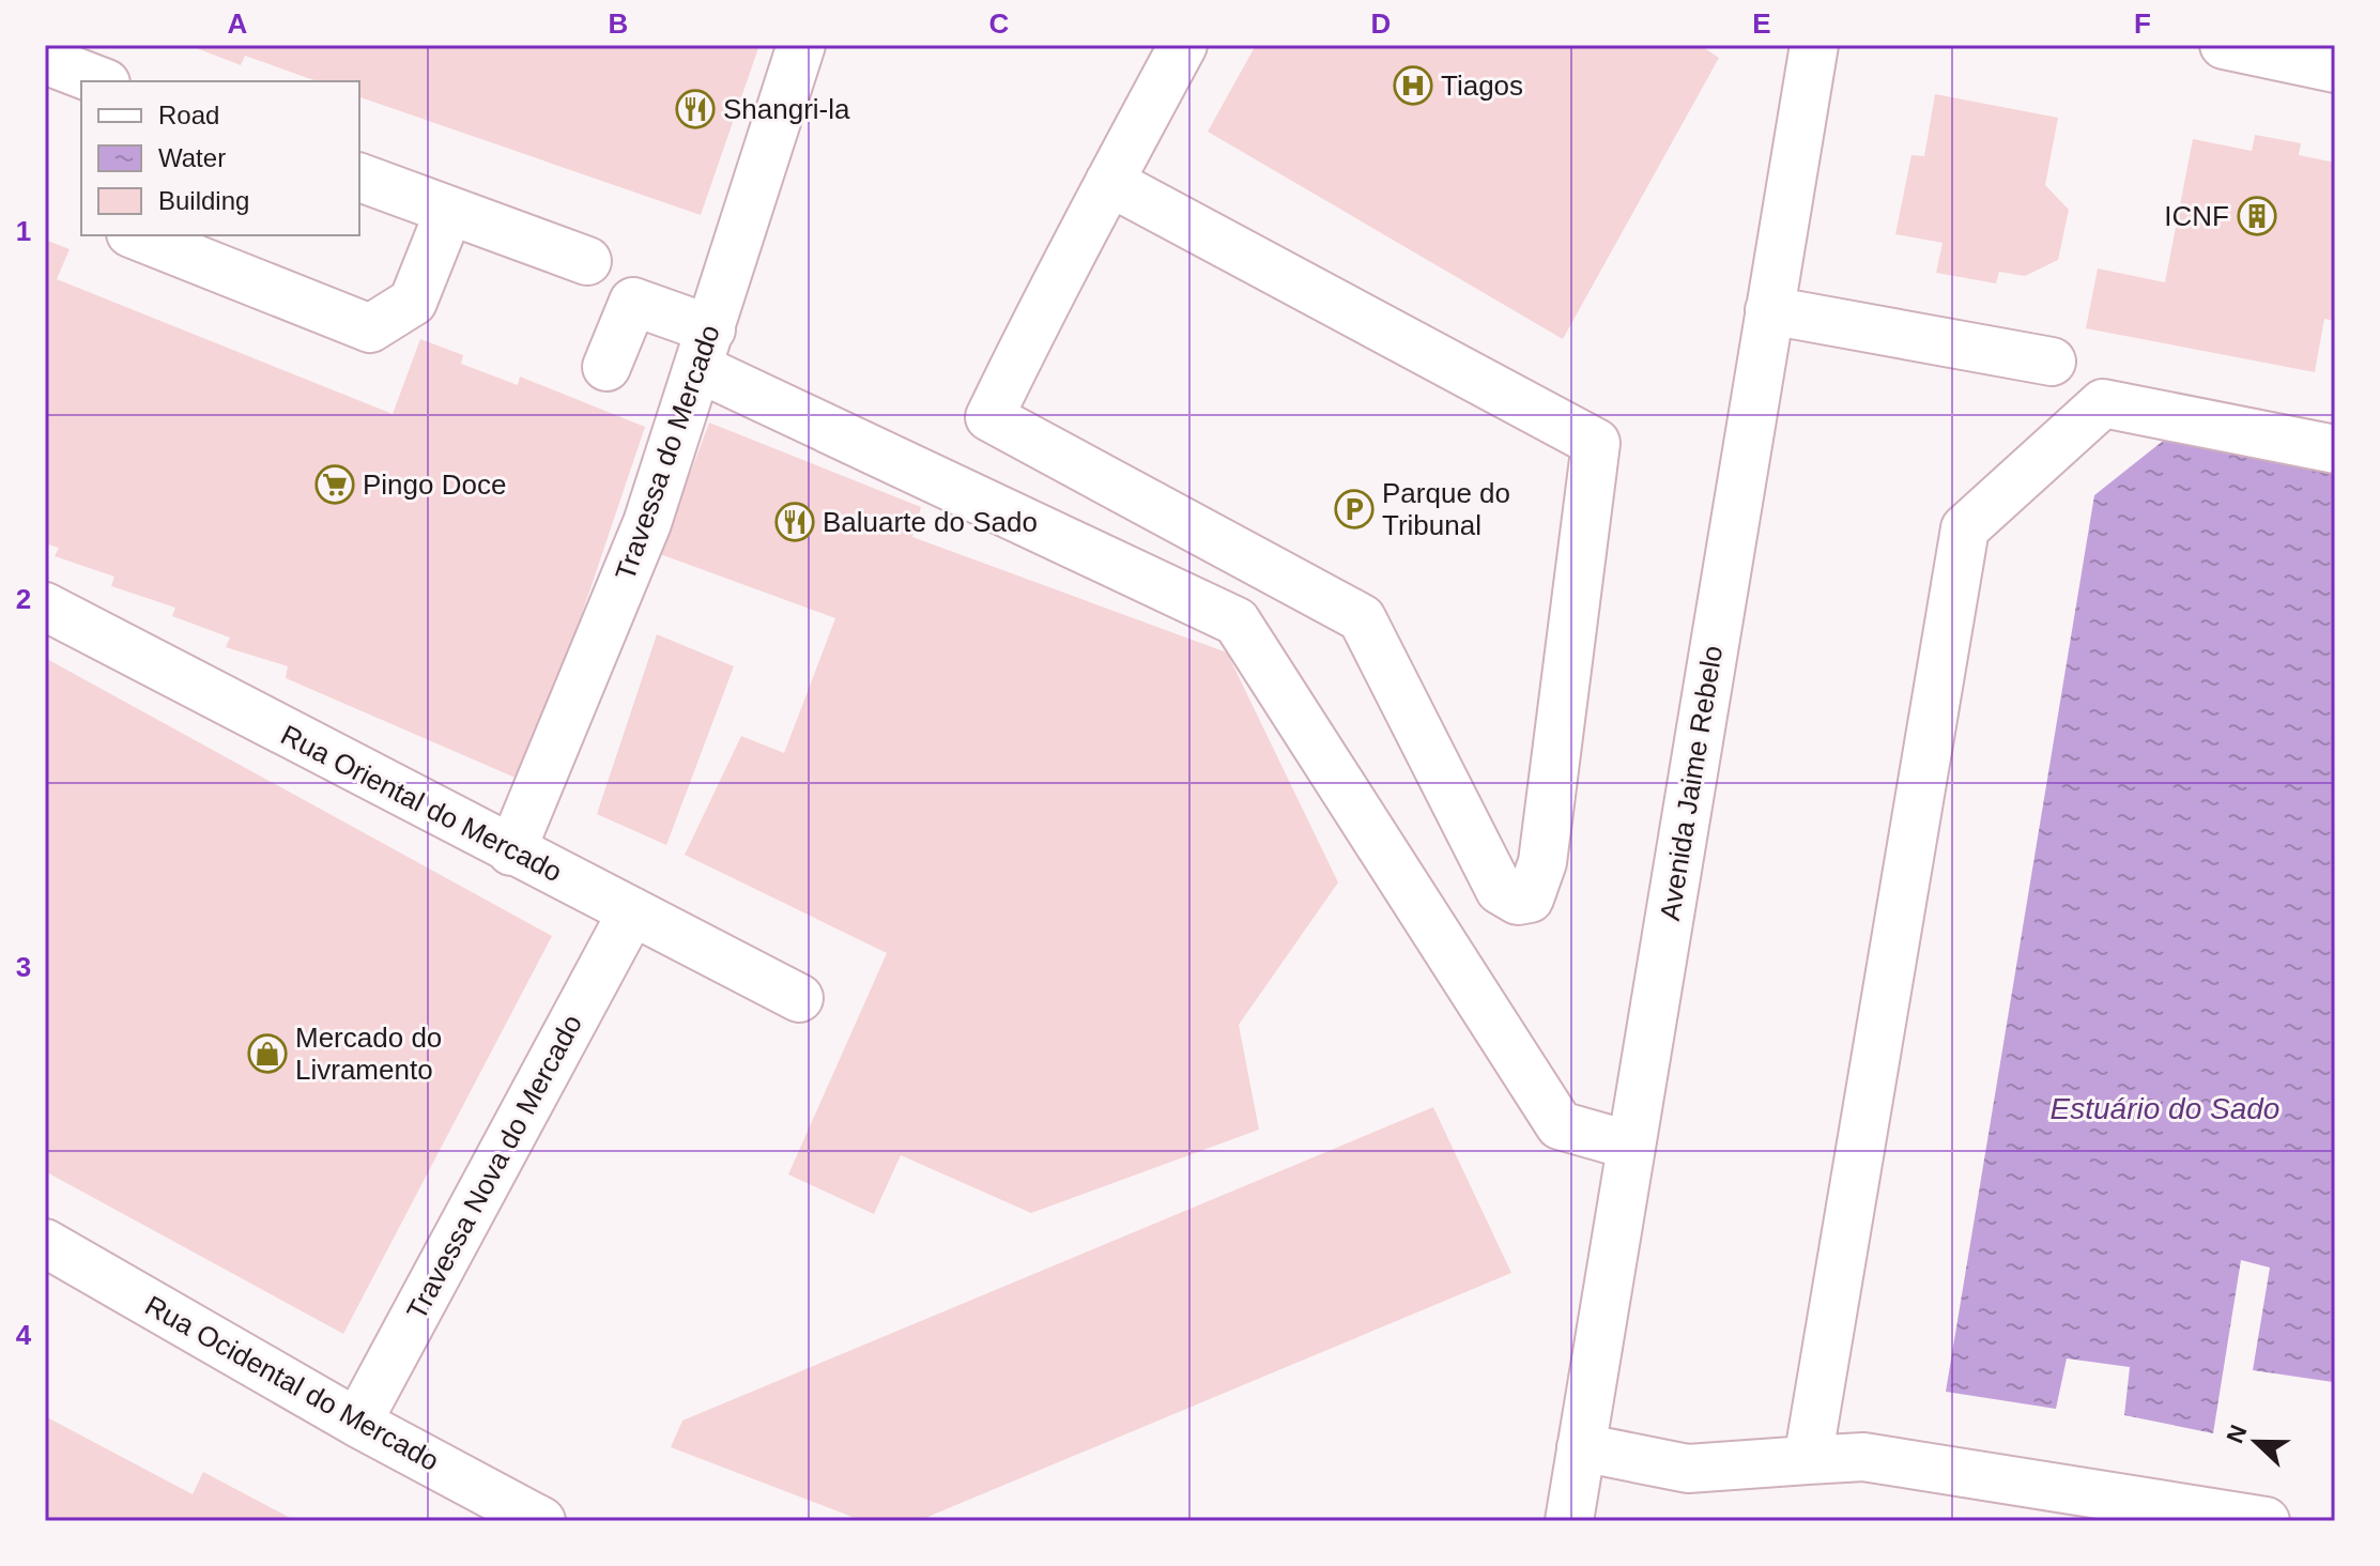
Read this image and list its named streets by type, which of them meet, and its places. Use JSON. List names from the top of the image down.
{
  "streets": {
    "street": [
      "Travessa do Mercado",
      "Avenida Jaime Rebelo",
      "Rua Oriental do Mercado",
      "Travessa Nova do Mercado",
      "Rua Ocidental do Mercado"
    ]
  },
  "crossings": [
    ["Travessa do Mercado", "Rua Oriental do Mercado"],
    ["Rua Oriental do Mercado", "Travessa Nova do Mercado"],
    ["Travessa Nova do Mercado", "Rua Ocidental do Mercado"]
  ],
  "water": ["Estuário do Sado"],
  "places": {
    "hospital": ["Tiagos"],
    "restaurant": ["Shangri-la", "Baluarte do Sado"],
    "building": ["ICNF"],
    "supermarket": ["Pingo Doce"],
    "parking": ["Parque do Tribunal"],
    "shop": ["Mercado do Livramento"]
  },
  "legend": ["Road", "Water", "Building"],
  "north": "left",
  "grid": {
    "columns": [
      "A",
      "B",
      "C",
      "D",
      "E",
      "F"
    ],
    "rows": [
      "1",
      "2",
      "3",
      "4"
    ]
  }
}
